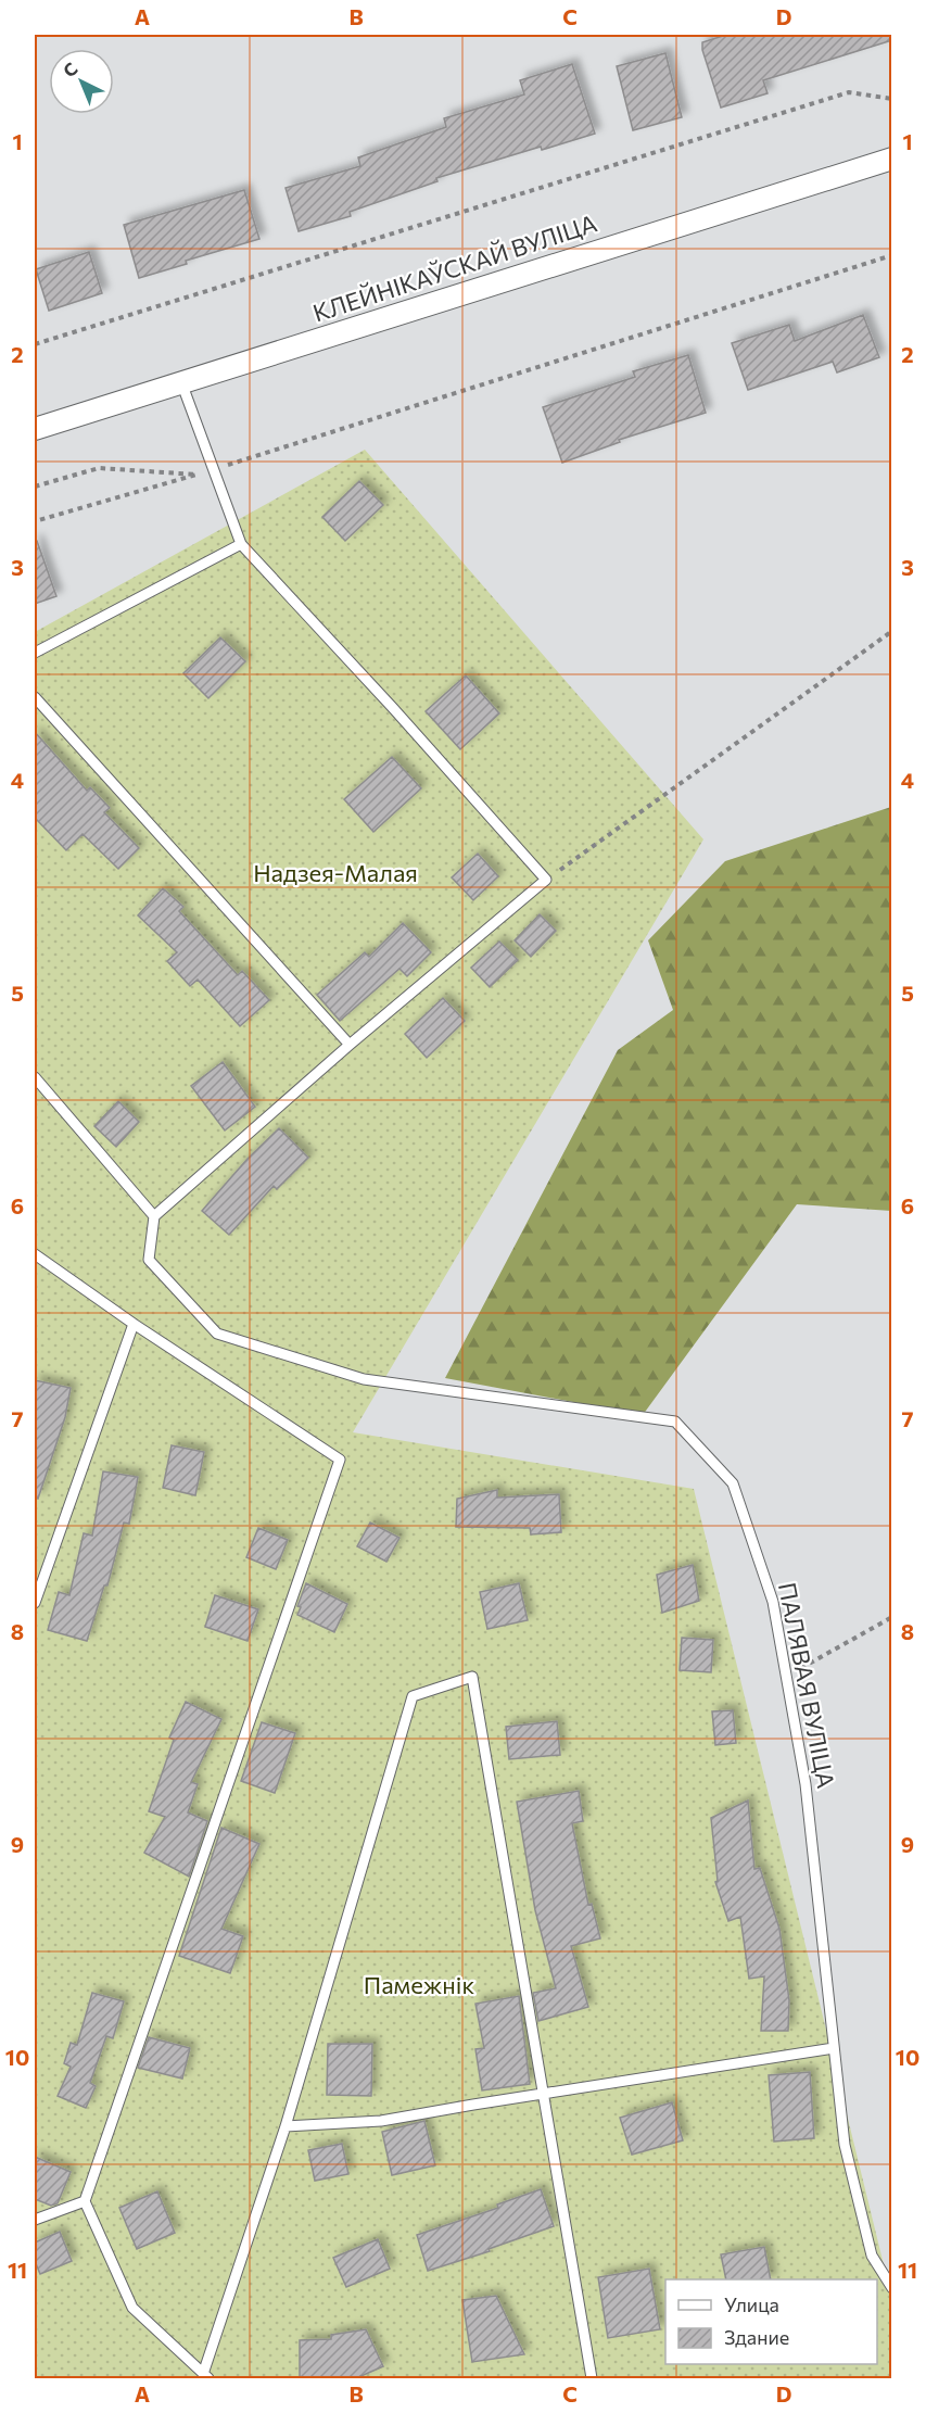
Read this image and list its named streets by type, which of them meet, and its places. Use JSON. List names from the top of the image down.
{
  "streets": {
    "street": ["КЛЕЙНІКАЎСКАЙ ВУЛІЦА"],
    "lane": ["ПАЛЯВАЯ ВУЛІЦА"]
  },
  "parks": ["Надзея-Малая", "Памежнік"],
  "legend": ["Улица", "Здание"],
  "north": "top left",
  "grid": {
    "columns": [
      "A",
      "B",
      "C",
      "D"
    ],
    "rows": [
      "1",
      "2",
      "3",
      "4",
      "5",
      "6",
      "7",
      "8",
      "9",
      "10",
      "11"
    ]
  }
}
